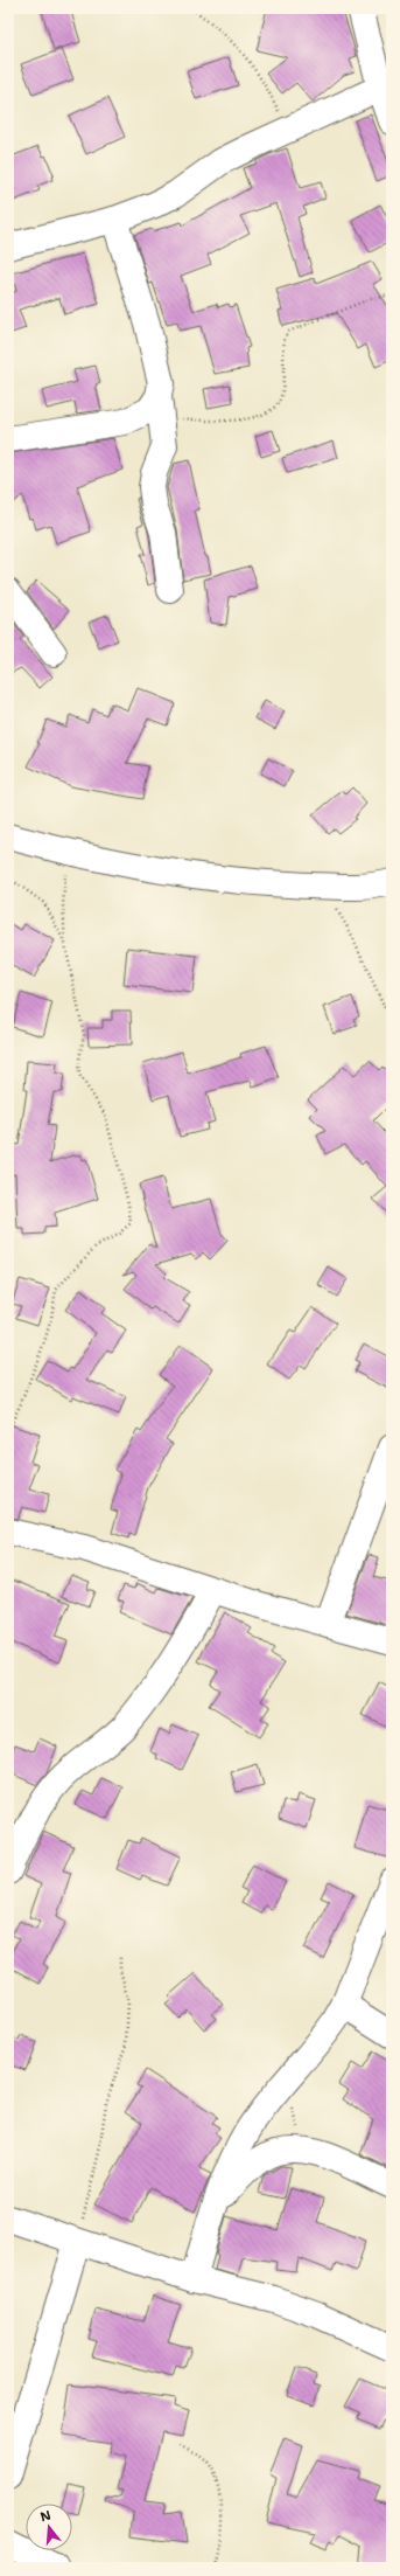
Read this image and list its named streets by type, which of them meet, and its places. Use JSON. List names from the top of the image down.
{
  "north": "top"
}
